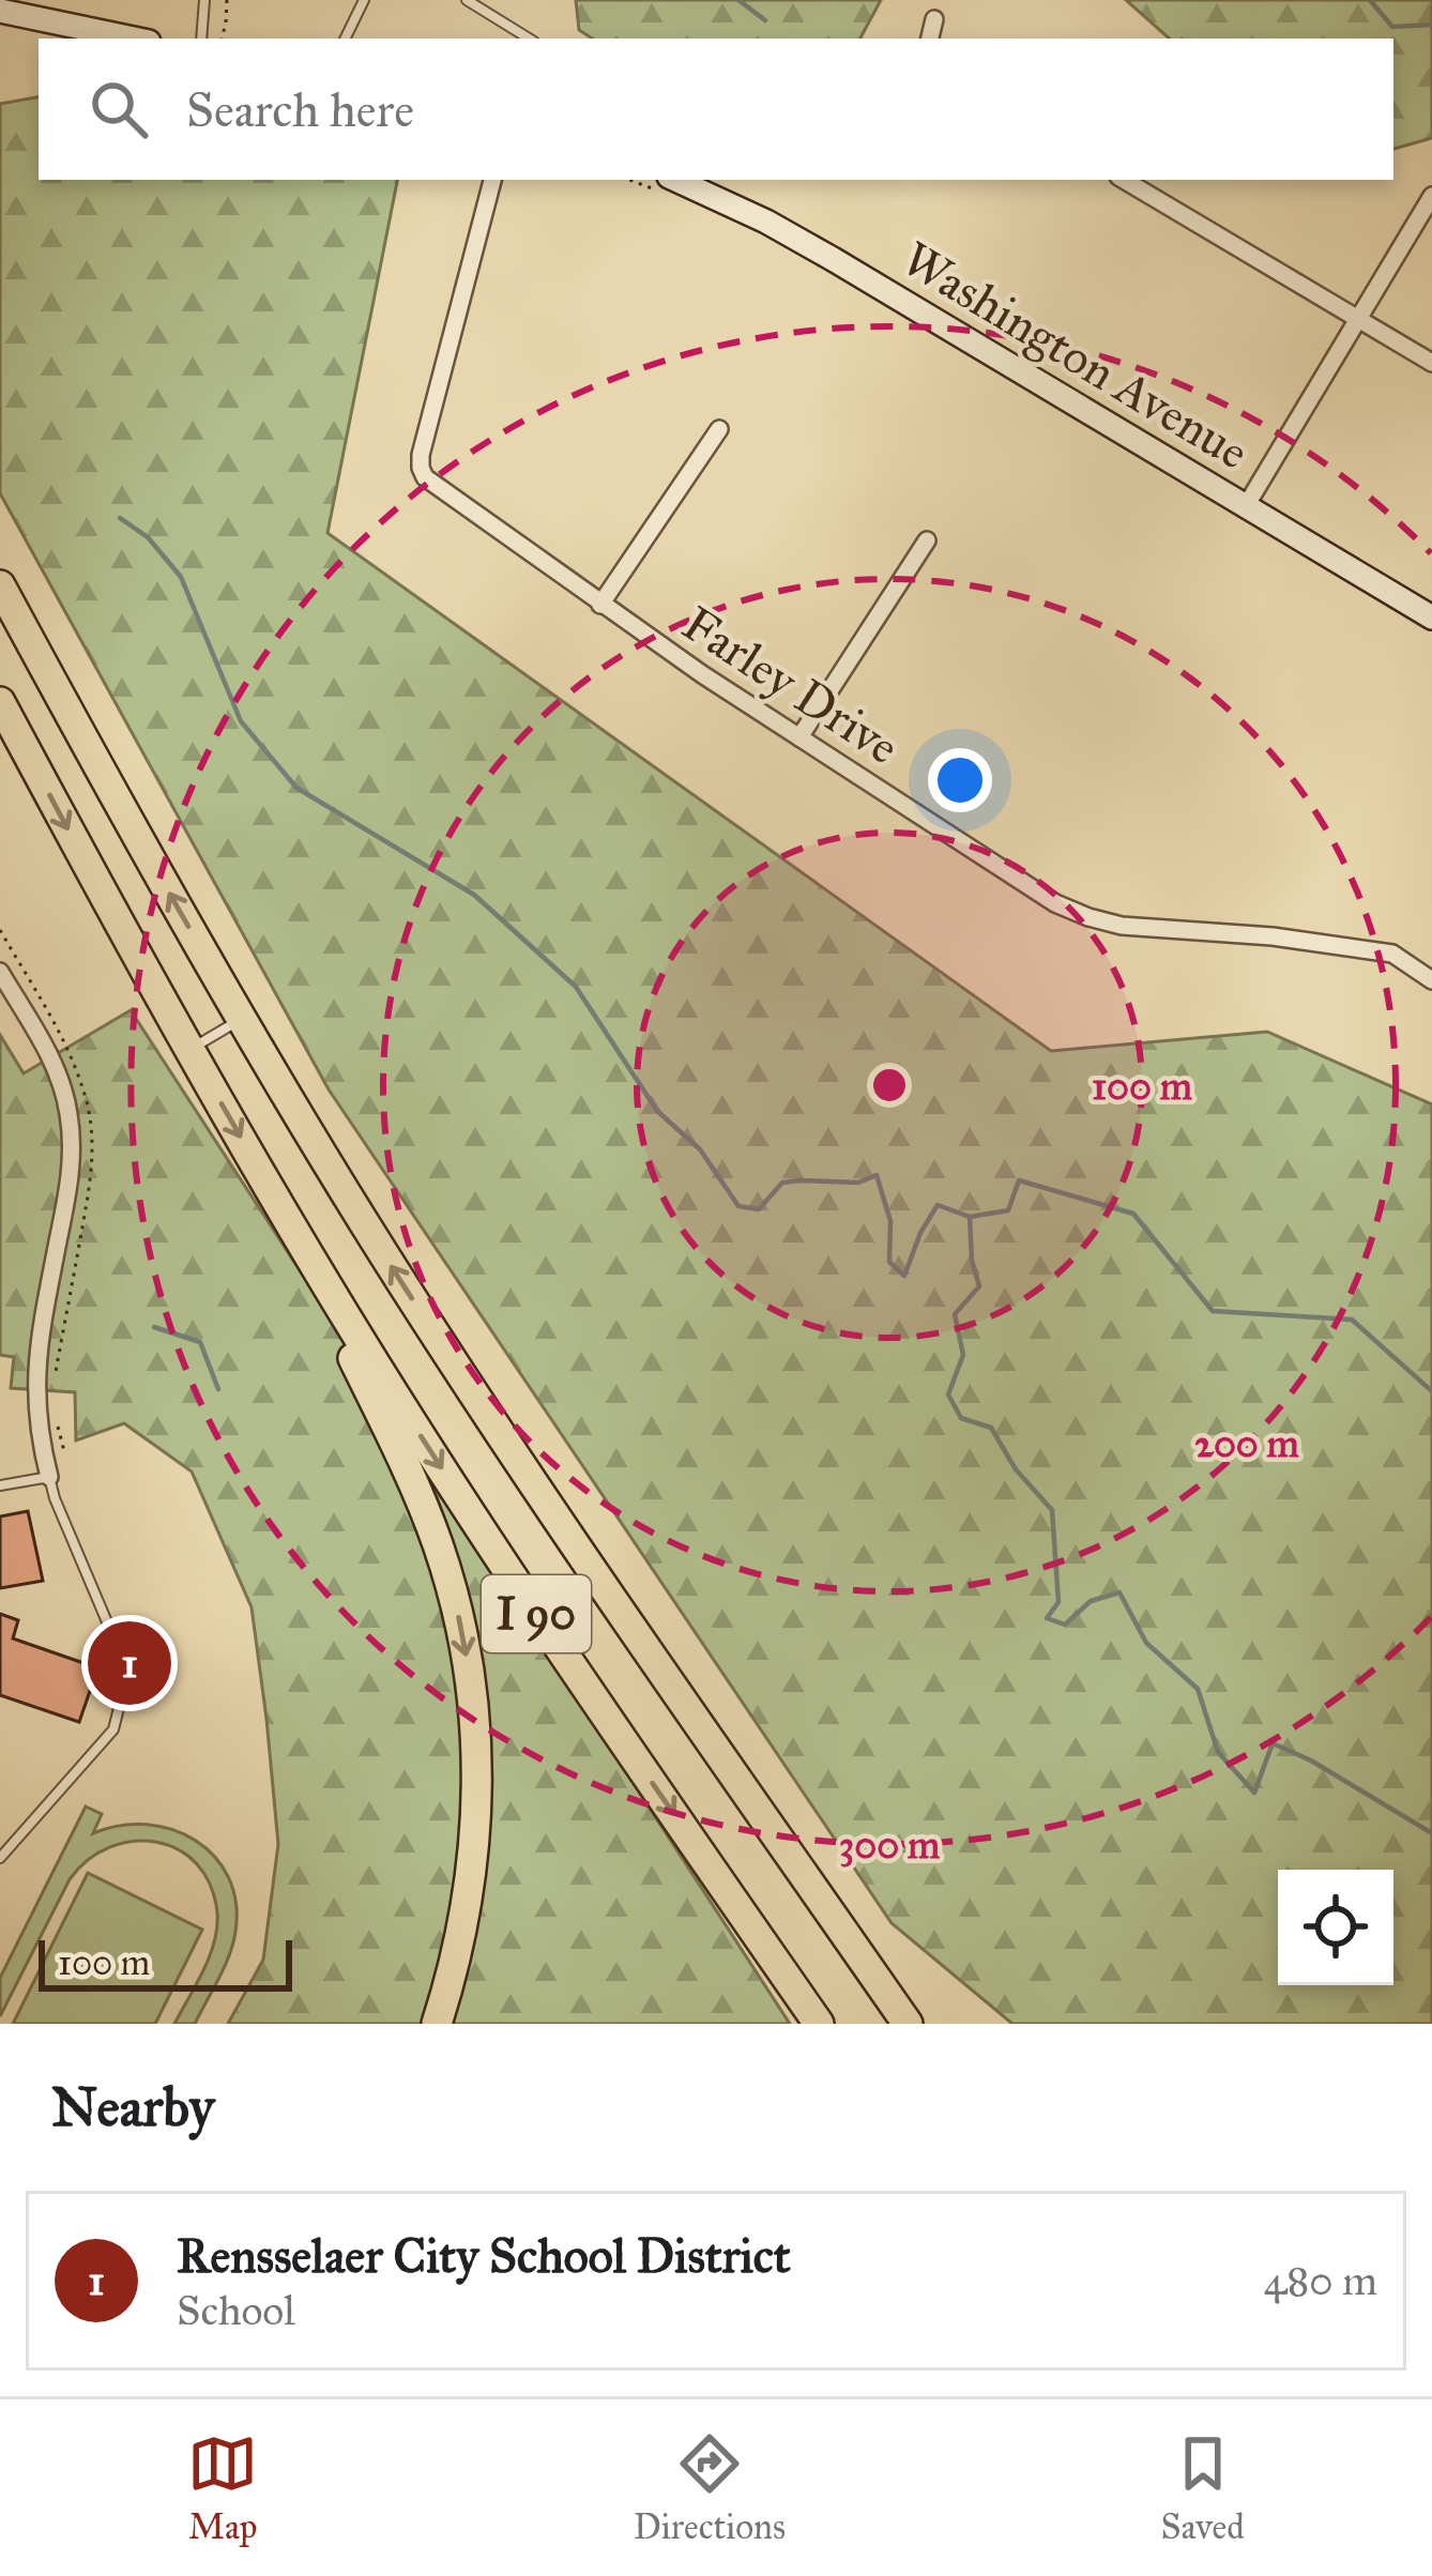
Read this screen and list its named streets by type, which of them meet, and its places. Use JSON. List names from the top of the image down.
{
  "streets": {
    "highway": ["I 90"],
    "street": ["Washington Avenue", "Farley Drive"]
  },
  "scale_bar": "100 m",
  "page": {
    "search": "Search here",
    "pins": "1",
    "scale": "100 m",
    "heading": "Nearby",
    "list": [
      {
        "mark": "1",
        "name": "Rensselaer City School District",
        "note": "School",
        "value": "480 m"
      }
    ],
    "nav": ["Map", "Directions", "Saved"]
  },
  "rings": ["100 m", "200 m", "300 m"]
}
